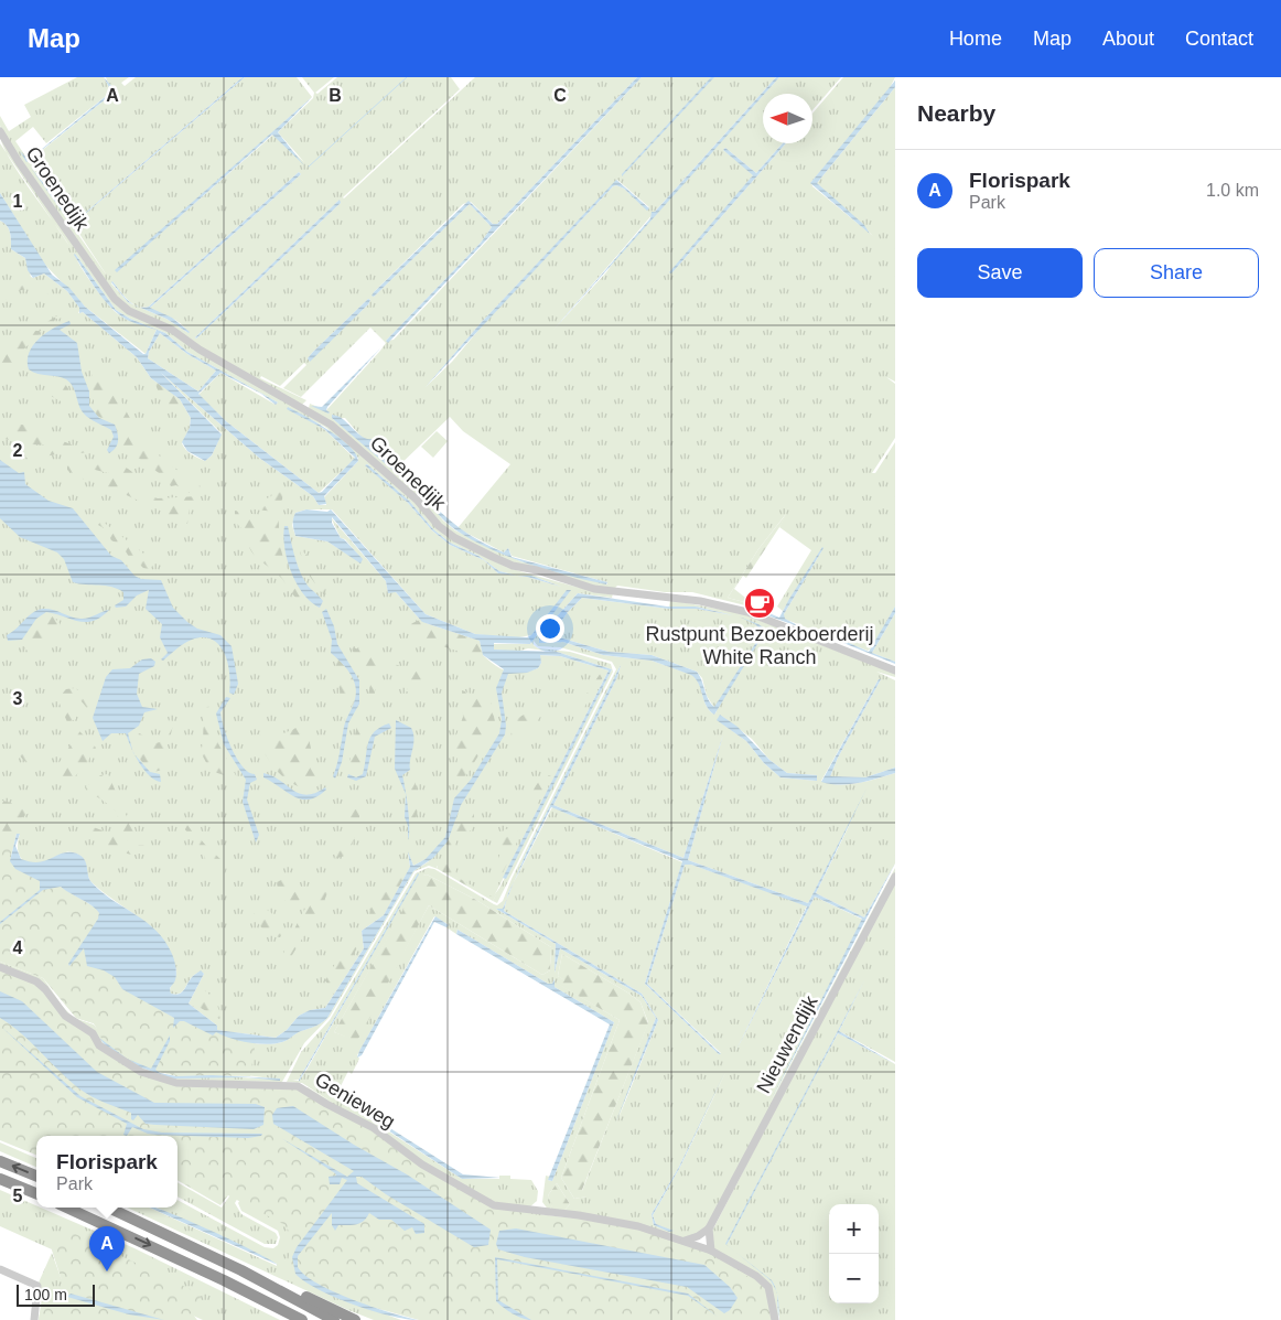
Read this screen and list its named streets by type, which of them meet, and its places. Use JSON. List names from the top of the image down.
{
  "streets": {
    "street": ["Groenedijk", "Nieuwendijk", "Genieweg"]
  },
  "places": {
    "cafe": ["Rustpunt Bezoekboerderij White Ranch"]
  },
  "scale_bar": "100 m",
  "north": "left",
  "page": {
    "header": "Map",
    "nav": [
      "Home",
      "Map",
      "About",
      "Contact"
    ],
    "heading": "Nearby",
    "list": [
      {
        "mark": "A",
        "name": "Florispark",
        "note": "Park",
        "value": "1.0 km"
      }
    ],
    "buttons": ["Save", "Share"],
    "popup": ["Florispark", "Park"],
    "map_buttons": ["+", "−"],
    "pins": "A",
    "scale": "100 m"
  },
  "grid": {
    "columns": ["A", "B", "C"],
    "rows": [
      "1",
      "2",
      "3",
      "4",
      "5"
    ]
  }
}
